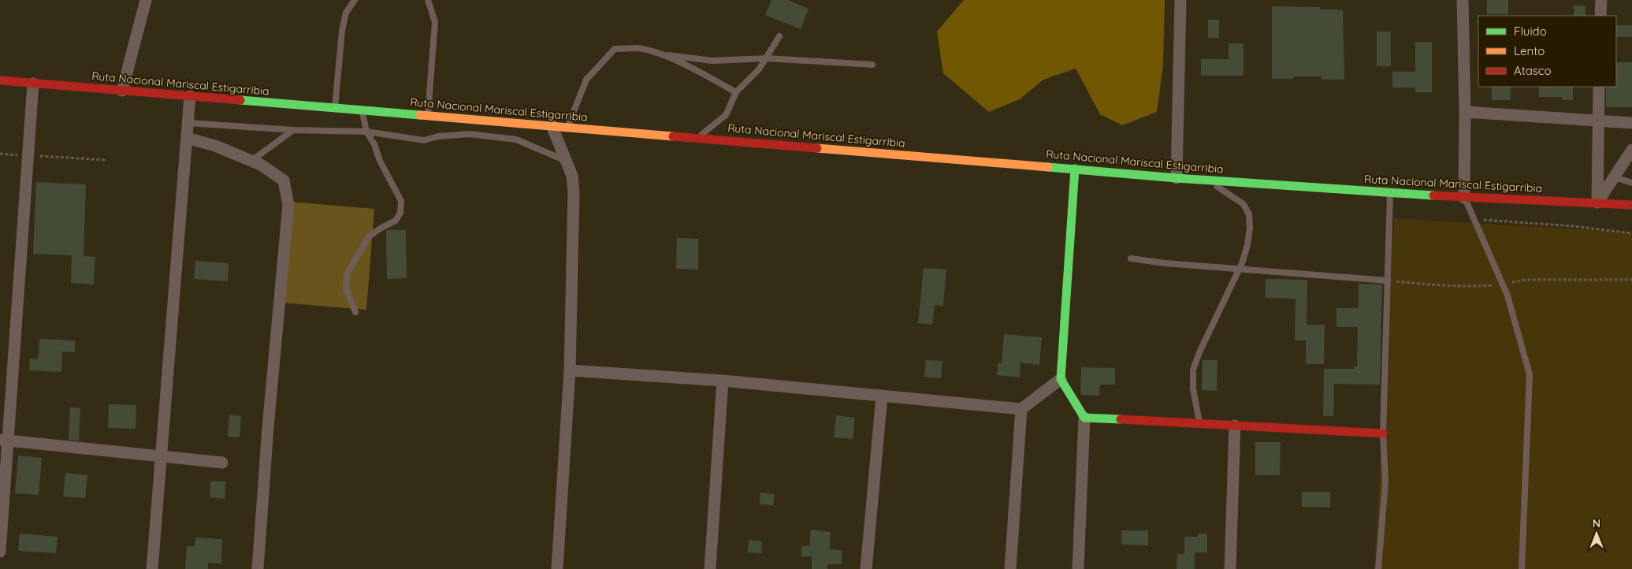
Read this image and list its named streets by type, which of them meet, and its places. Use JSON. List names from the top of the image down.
{
  "streets": {
    "main road": ["Ruta Nacional Mariscal Estigarribia"]
  },
  "legend": ["Fluido", "Lento", "Atasco"],
  "north": "top"
}
